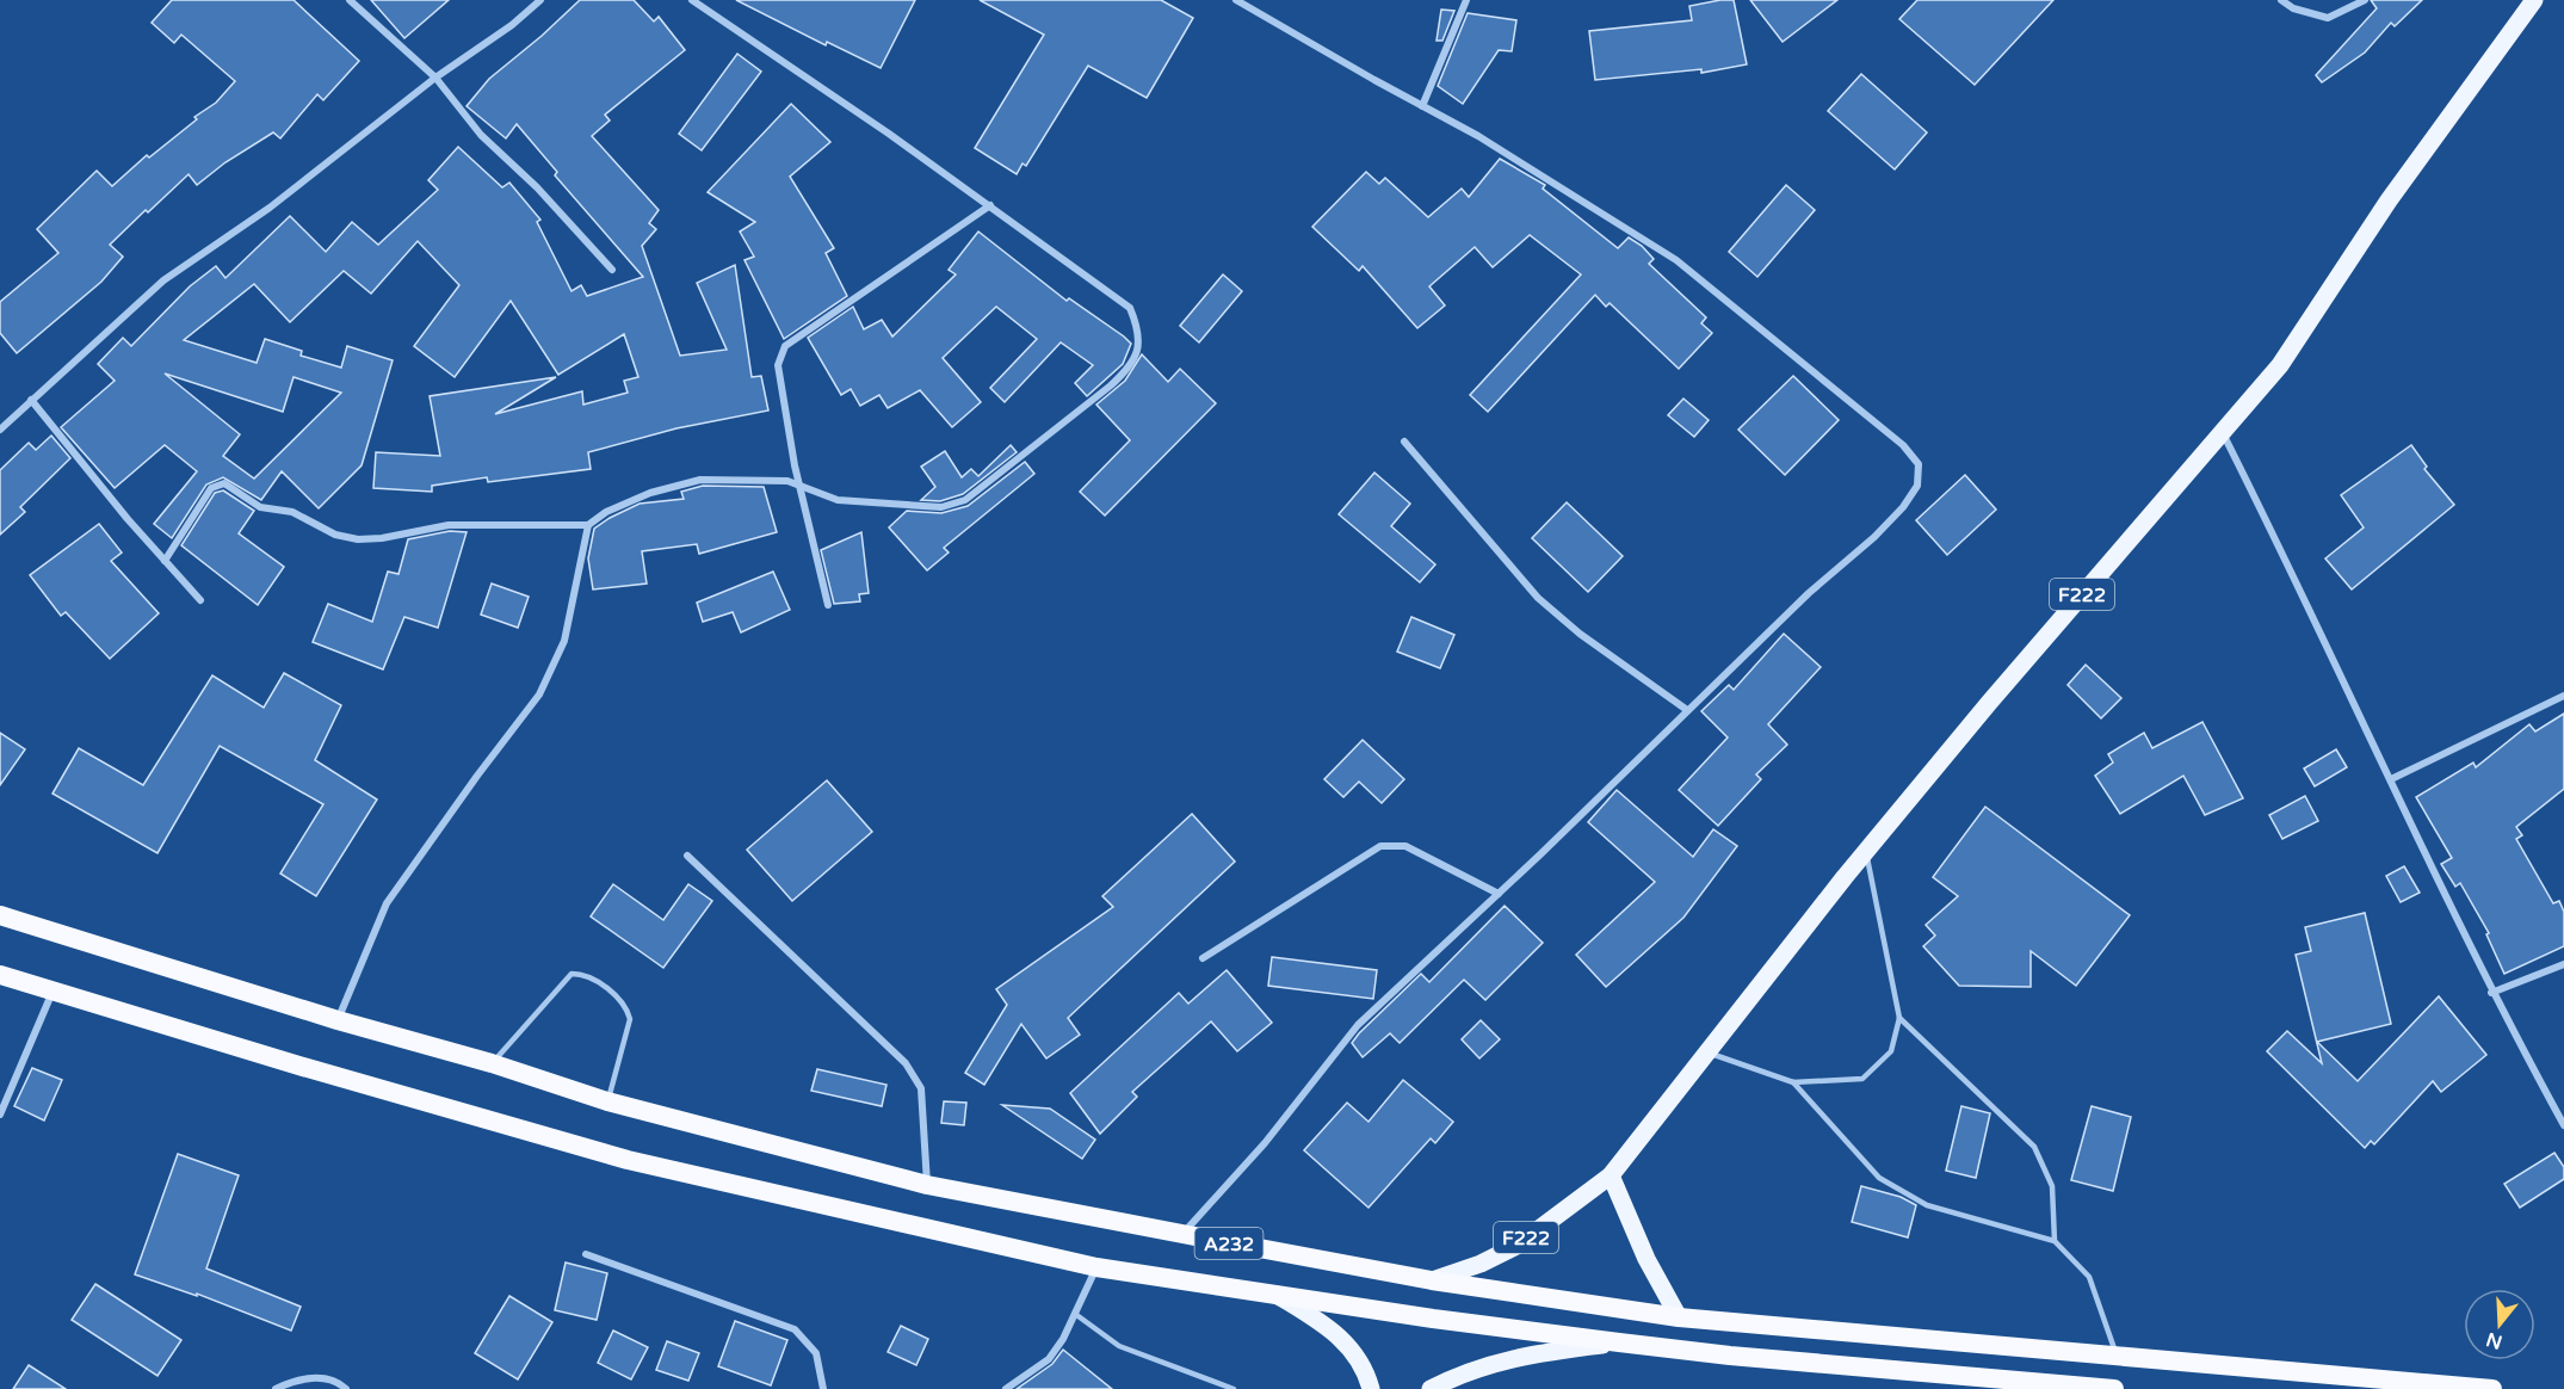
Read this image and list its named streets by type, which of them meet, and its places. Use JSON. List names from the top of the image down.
{
  "streets": {
    "highway": ["A232"],
    "main road": ["F222"]
  },
  "crossings": [
    ["F222", "A232"]
  ],
  "north": "bottom"
}
